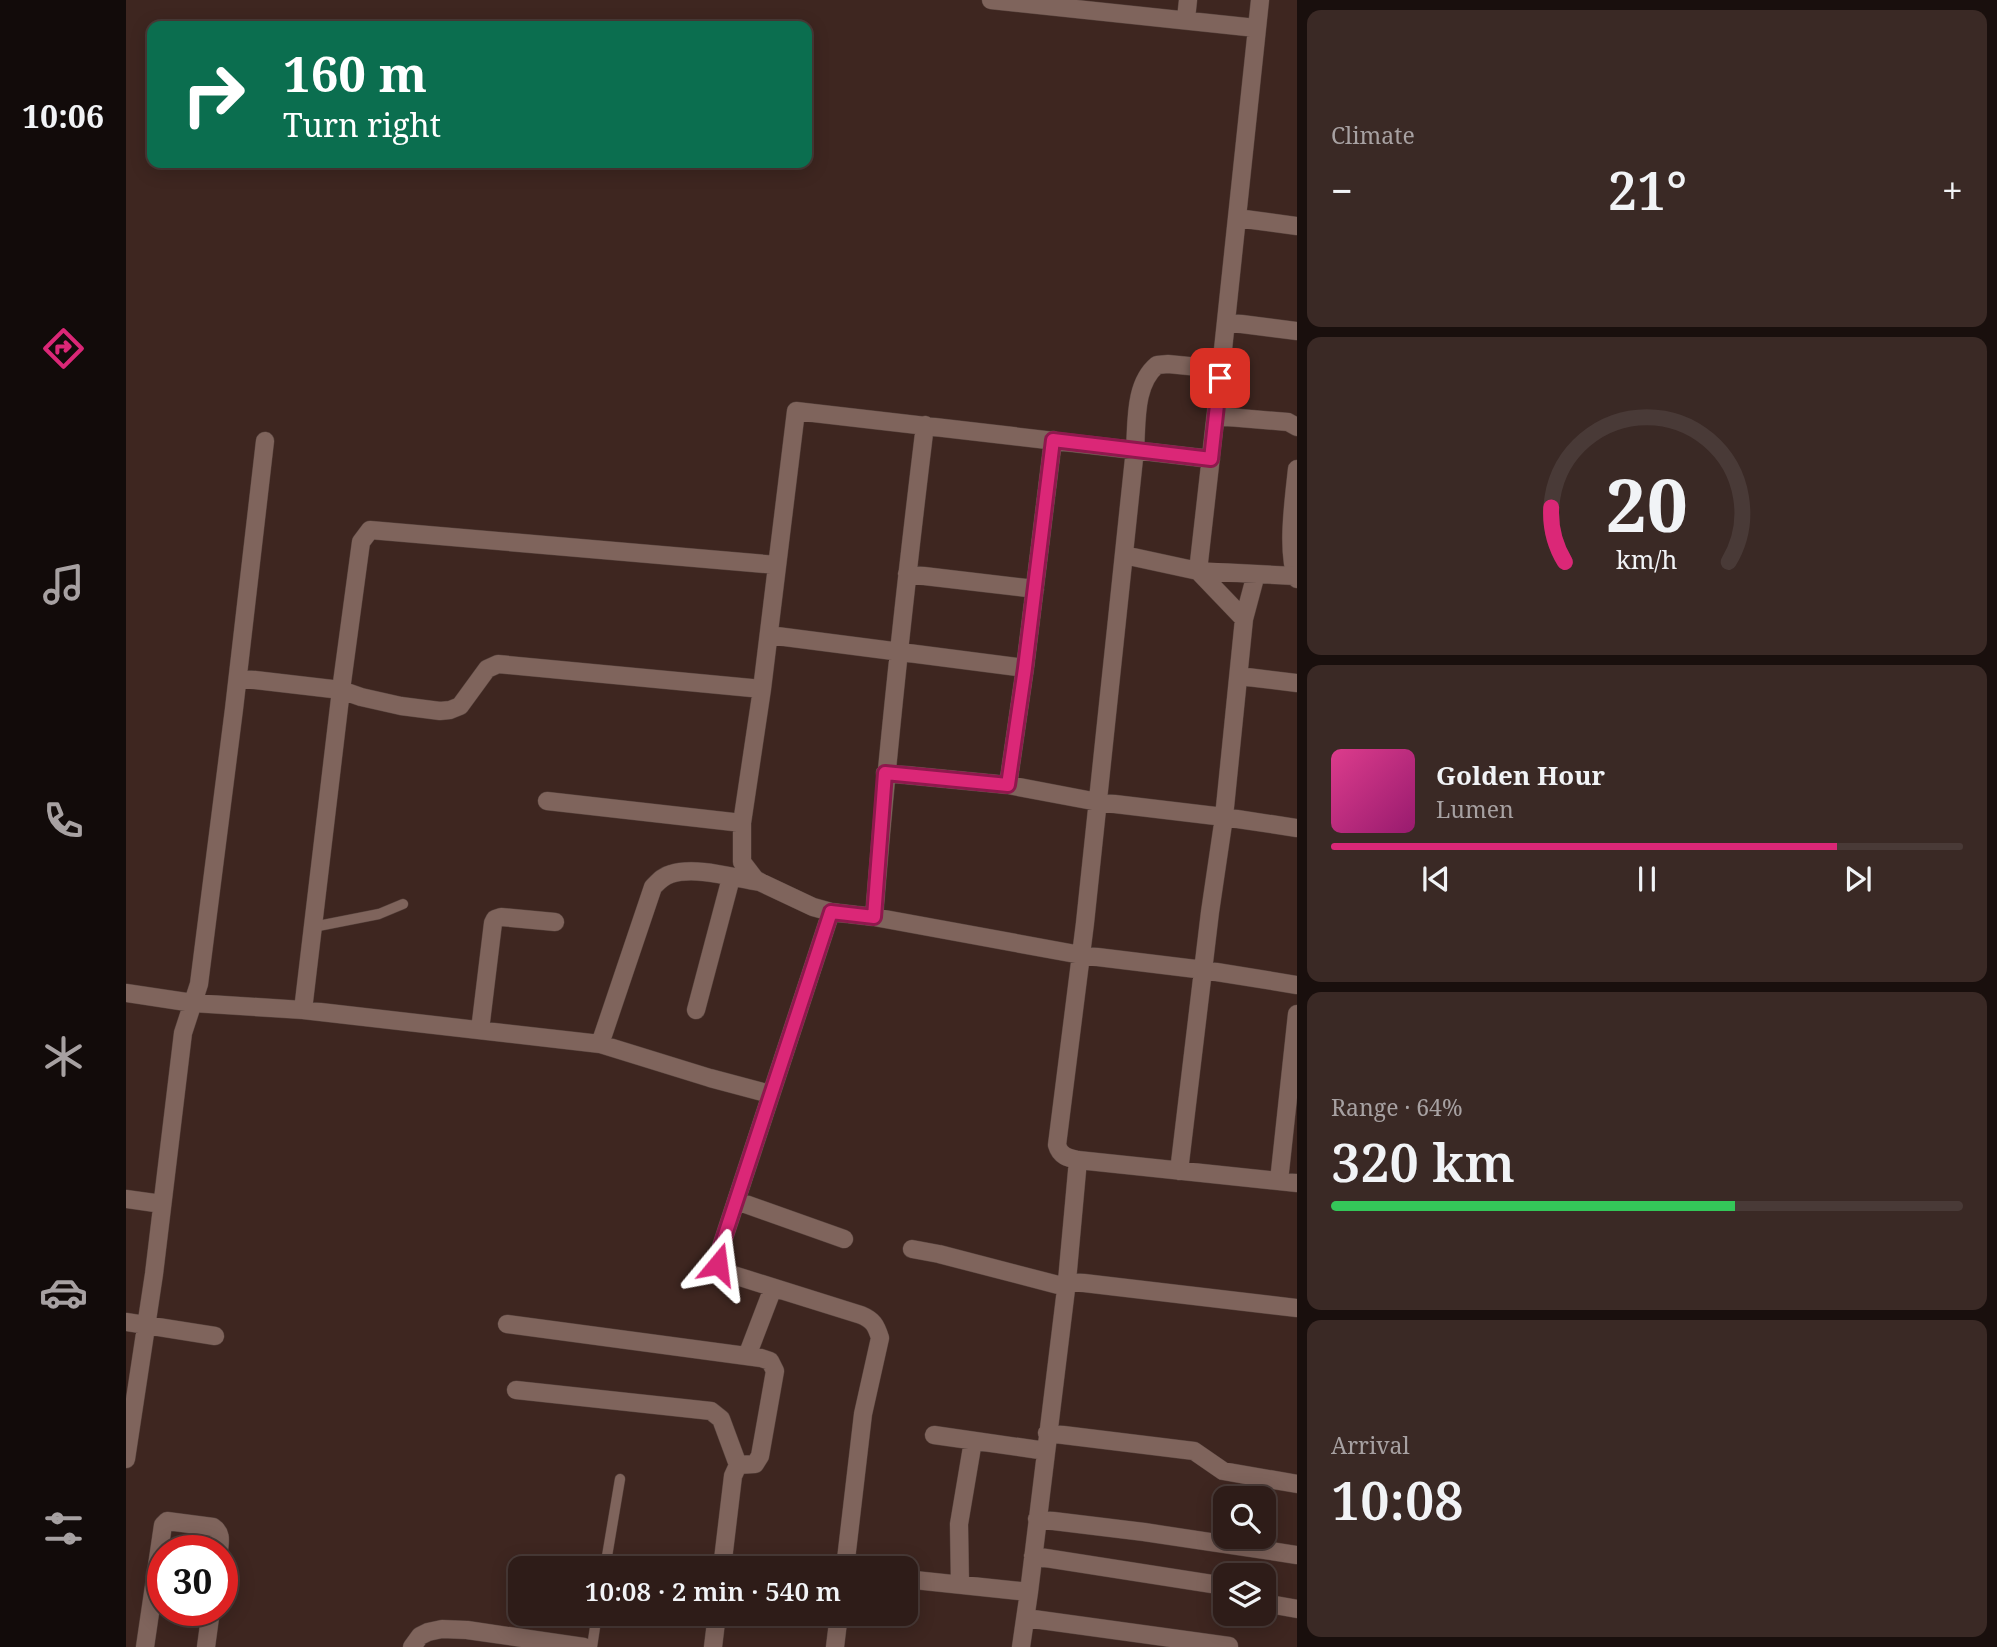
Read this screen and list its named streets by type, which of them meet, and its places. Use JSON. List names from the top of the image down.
{
  "page": {
    "tabs": "10:06",
    "tile": [
      "Climate",
      ["Range · 64%", "320 km"],
      ["Arrival", "10:08"]
    ],
    "turn": ["160 m", "Turn right"],
    "heat": ["−", "21°", "+"],
    "song": ["Golden Hour", "Lumen"],
    "limit": "30",
    "trip": "10:08 · 2 min · 540 m",
    "gauge": ["20", "km/h"]
  }
}
